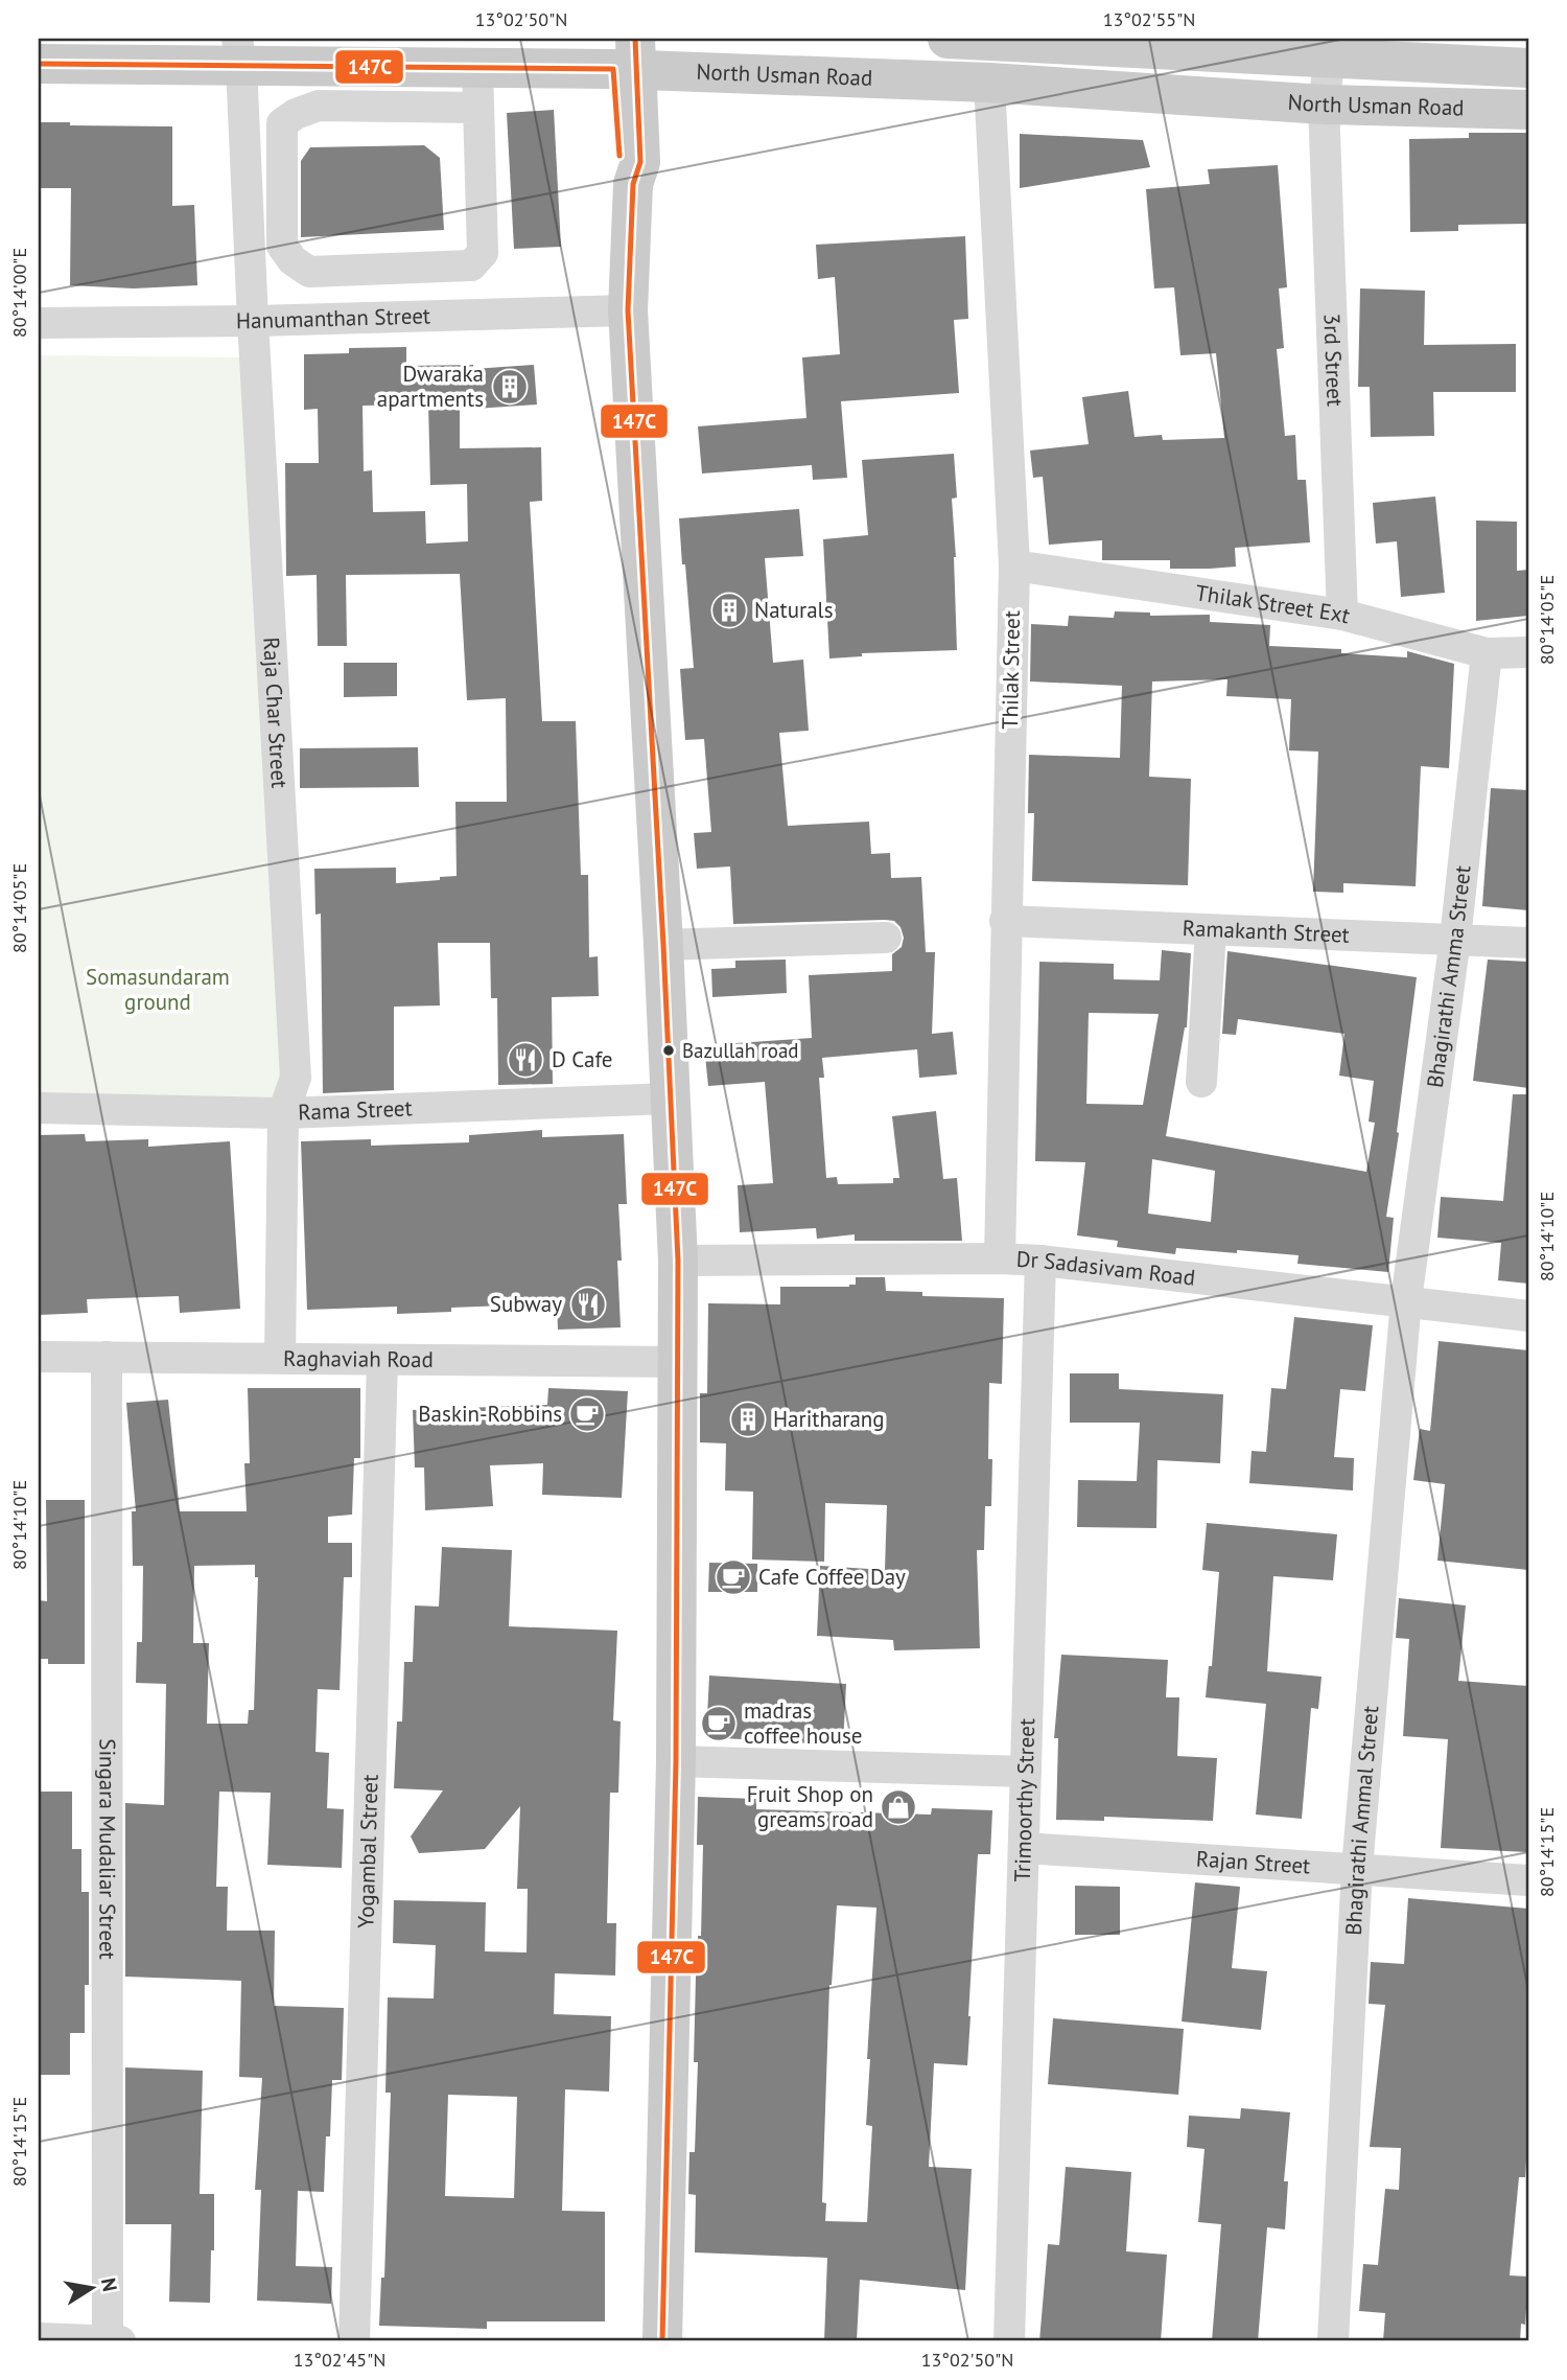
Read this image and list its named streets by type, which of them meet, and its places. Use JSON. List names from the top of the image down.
{
  "streets": {
    "main road": ["North Usman Road"],
    "street": [
      "Hanumanthan Street",
      "3rd Street",
      "Thilak Street Ext",
      "Thilak Street",
      "Raja Char Street",
      "Ramakanth Street",
      "Bhagirathi Amma Street",
      "Rama Street",
      "Dr Sadasivam Road",
      "Raghaviah Road",
      "Trimoorthy Street",
      "Bhagirathi Ammal Street",
      "Singara Mudaliar Street",
      "Yogambal Street",
      "Rajan Street"
    ]
  },
  "crossings": [
    ["North Usman Road", "3rd Street"],
    ["North Usman Road", "Thilak Street"],
    ["North Usman Road", "Raja Char Street"],
    ["Hanumanthan Street", "Raja Char Street"],
    ["3rd Street", "Thilak Street Ext"],
    ["Thilak Street Ext", "Thilak Street"],
    ["Thilak Street Ext", "Bhagirathi Amma Street"],
    ["Thilak Street", "Ramakanth Street"],
    ["Thilak Street", "Dr Sadasivam Road"],
    ["Raja Char Street", "Rama Street"],
    ["Raja Char Street", "Raghaviah Road"],
    ["Ramakanth Street", "Bhagirathi Amma Street"],
    ["Bhagirathi Amma Street", "Dr Sadasivam Road"],
    ["Bhagirathi Amma Street", "Bhagirathi Ammal Street"],
    ["Dr Sadasivam Road", "Trimoorthy Street"],
    ["Dr Sadasivam Road", "Bhagirathi Ammal Street"],
    ["Raghaviah Road", "Singara Mudaliar Street"],
    ["Raghaviah Road", "Yogambal Street"],
    ["Trimoorthy Street", "Rajan Street"],
    ["Bhagirathi Ammal Street", "Rajan Street"]
  ],
  "parks": ["Somasundaram ground"],
  "places": {
    "building": ["Dwaraka apartments", "Naturals", "Haritharang"],
    "other": ["Bazullah road"],
    "restaurant": ["D Cafe", "Subway"],
    "cafe": ["Baskin-Robbins", "Cafe Coffee Day", "madras coffee house"],
    "shop": ["Fruit Shop on greams road"]
  },
  "lines": ["transit line 147C"],
  "north": "right",
  "coordinates": [
    "13°02'50\"N",
    "13°02'55\"N",
    "80°14'00\"E",
    "80°14'05\"E",
    "80°14'10\"E",
    "80°14'15\"E",
    "13°02'45\"N"
  ]
}
